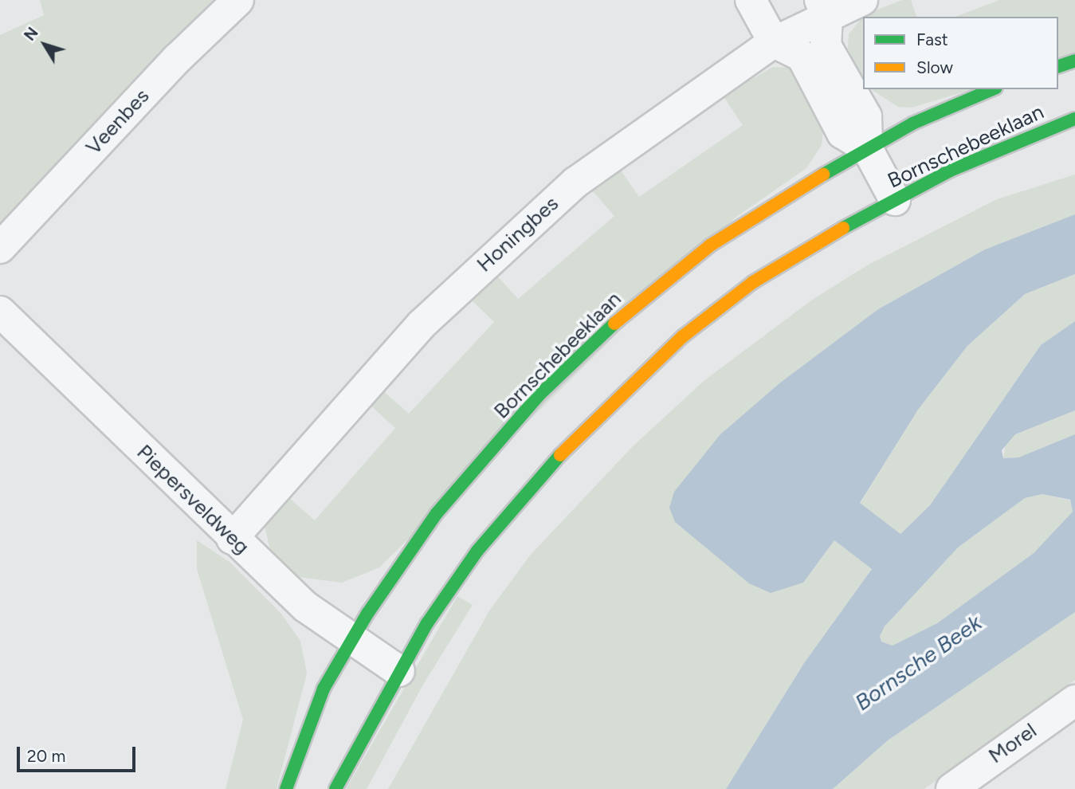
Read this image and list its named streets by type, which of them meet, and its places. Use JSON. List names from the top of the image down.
{
  "streets": {
    "street": [
      "Veenbes",
      "Bornschebeeklaan",
      "Honingbes",
      "Piepersveldweg",
      "Morel"
    ]
  },
  "crossings": [
    ["Bornschebeeklaan", "Piepersveldweg"],
    ["Honingbes", "Piepersveldweg"]
  ],
  "water": ["Bornsche Beek"],
  "legend": ["Fast", "Slow"],
  "scale_bar": "20 m",
  "north": "top left"
}
